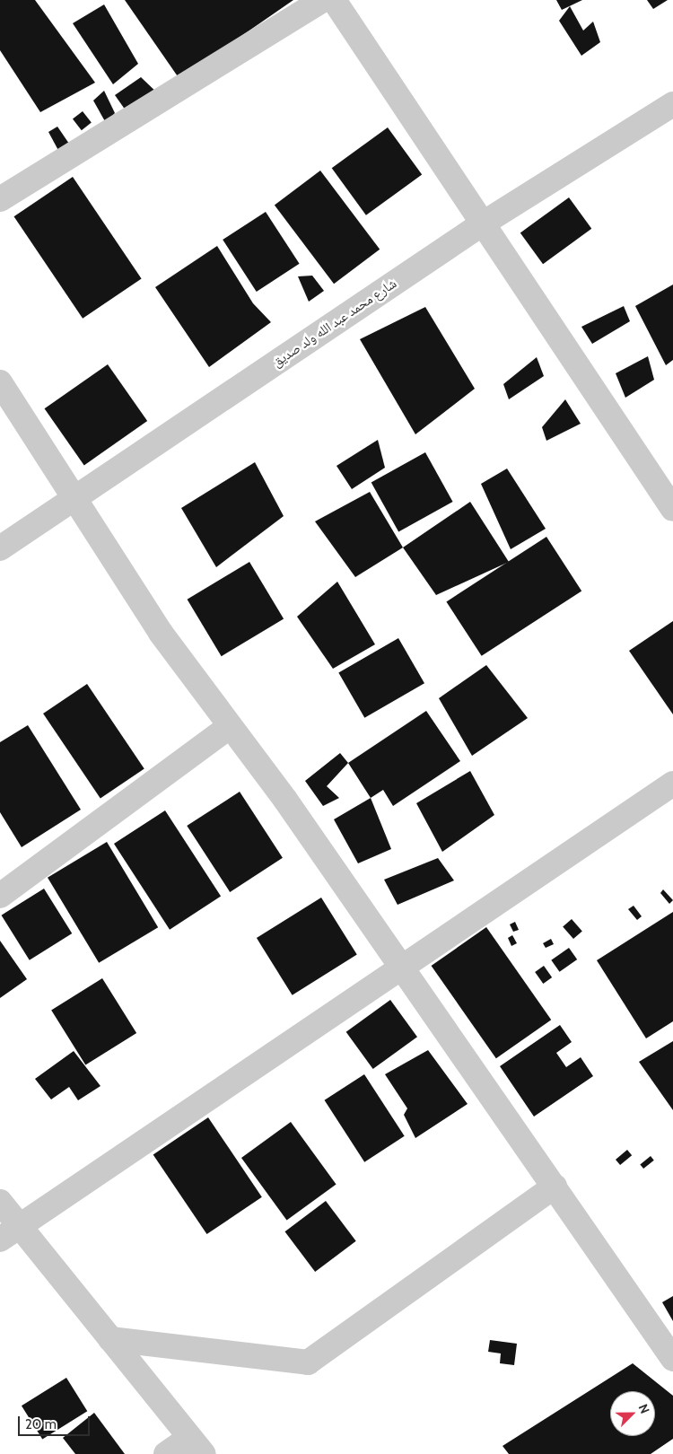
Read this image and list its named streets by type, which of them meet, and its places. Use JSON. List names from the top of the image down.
{
  "streets": {
    "street": ["شارع محمد عبد الله ولد صديق"]
  },
  "scale_bar": "20 m",
  "north": "top right"
}
